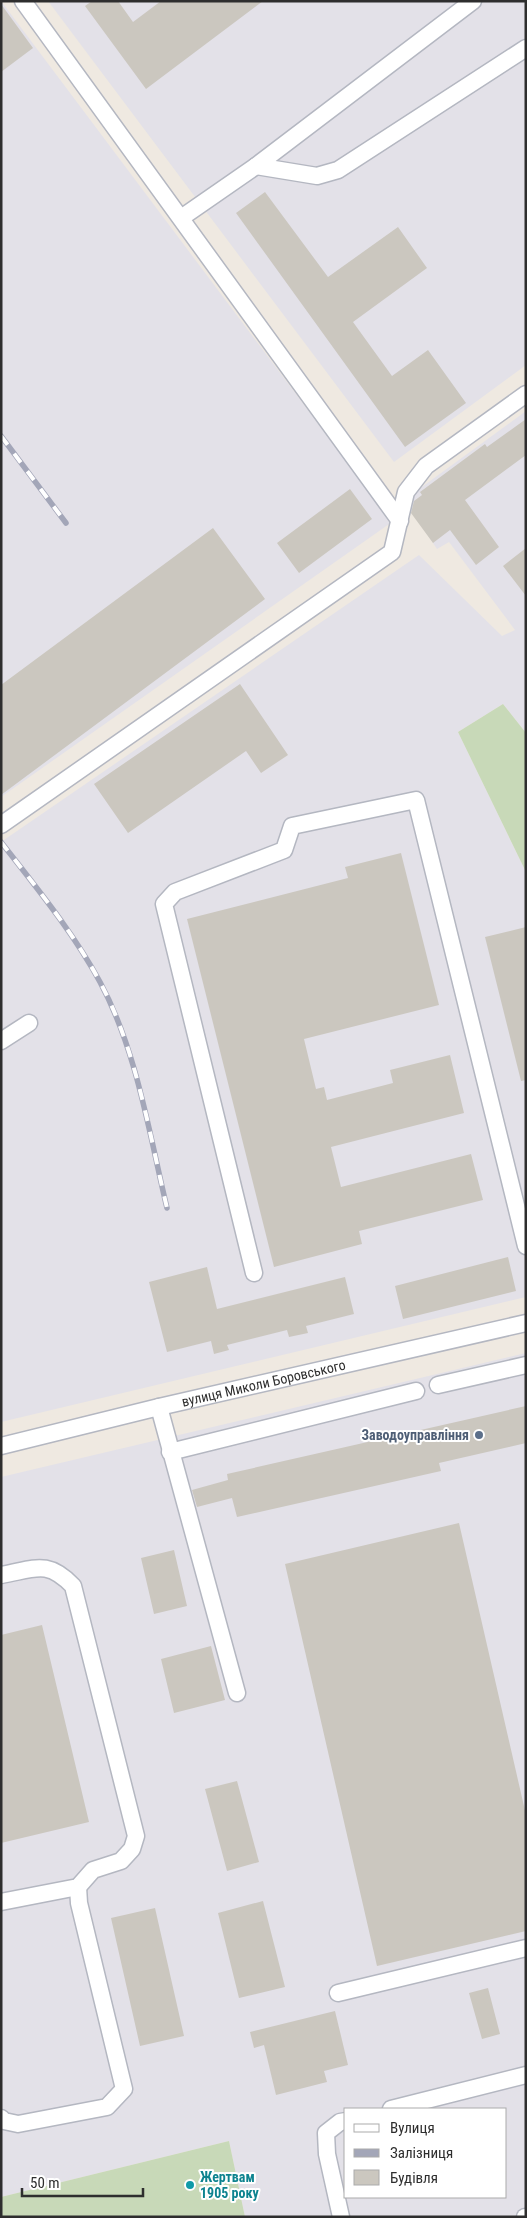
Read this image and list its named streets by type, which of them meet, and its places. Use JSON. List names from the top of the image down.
{
  "streets": {
    "street": ["вулиця Миколи Боровського"]
  },
  "places": ["Заводоуправління", "Жертвам 1905 року"],
  "legend": ["Вулиця", "Залізниця", "Будівля"],
  "scale_bar": "50 m"
}
